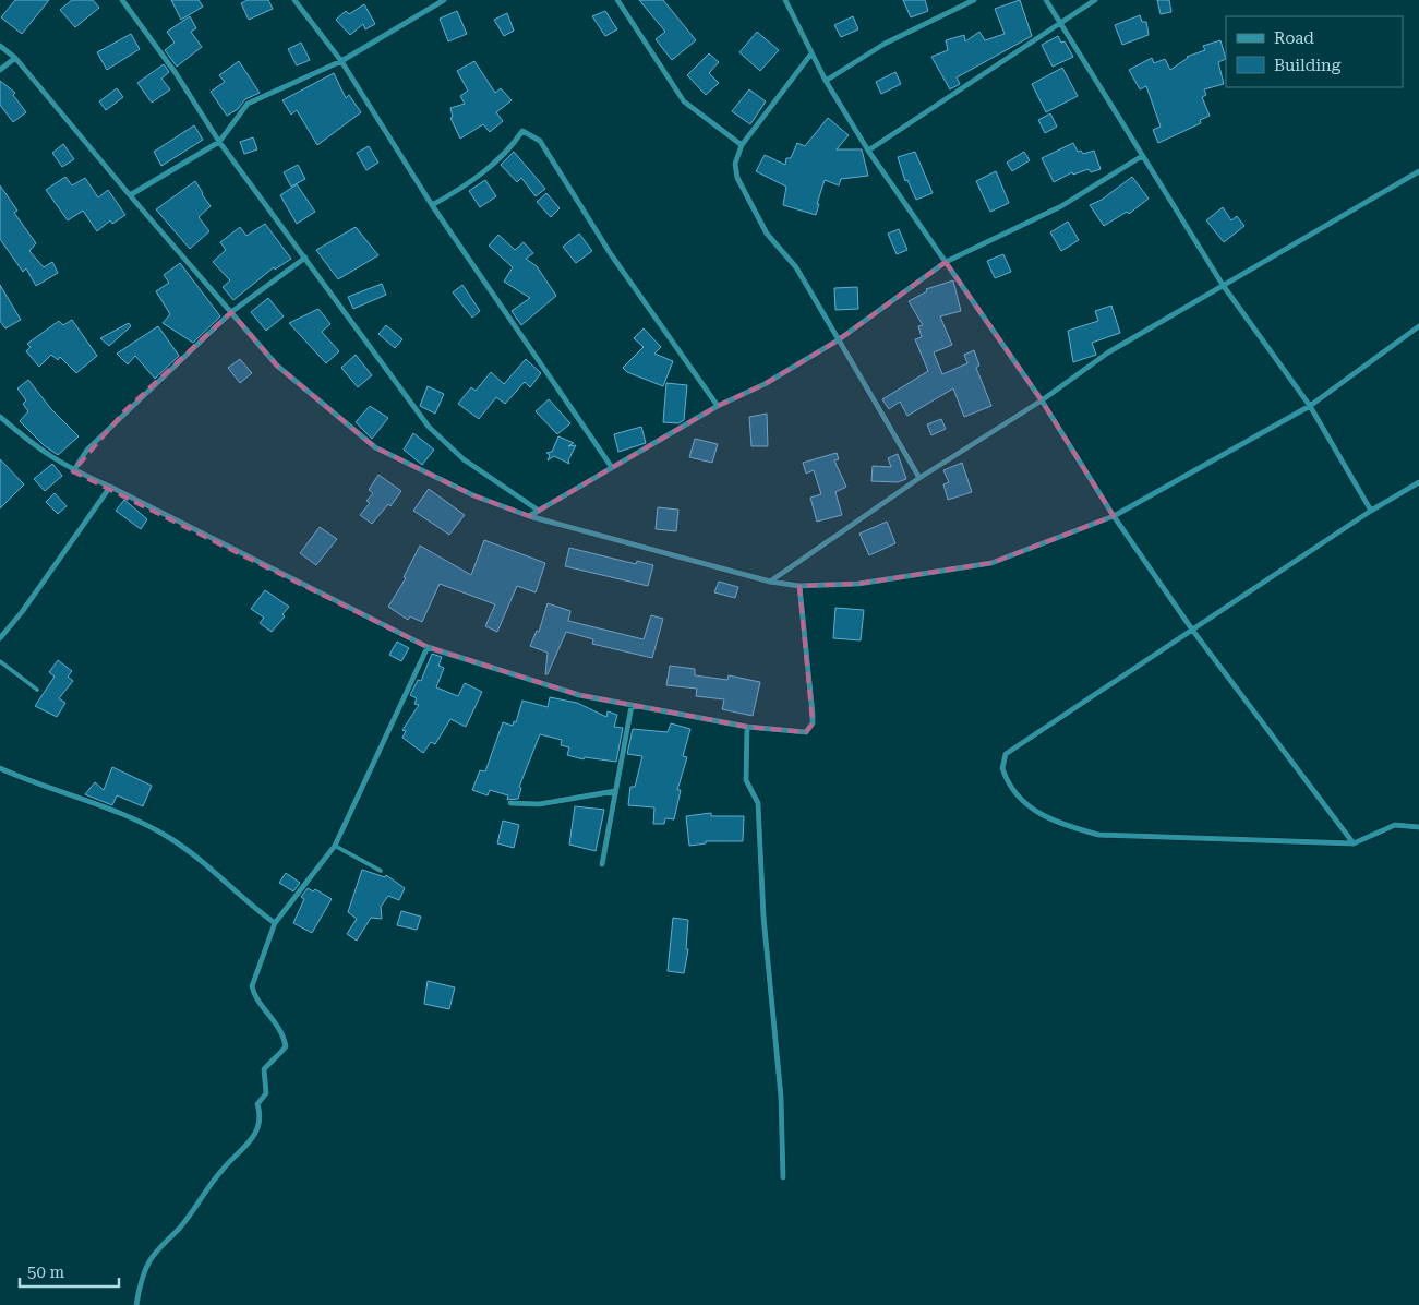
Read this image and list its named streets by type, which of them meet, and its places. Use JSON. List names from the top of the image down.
{
  "legend": ["Road", "Building"],
  "scale_bar": "50 m"
}
